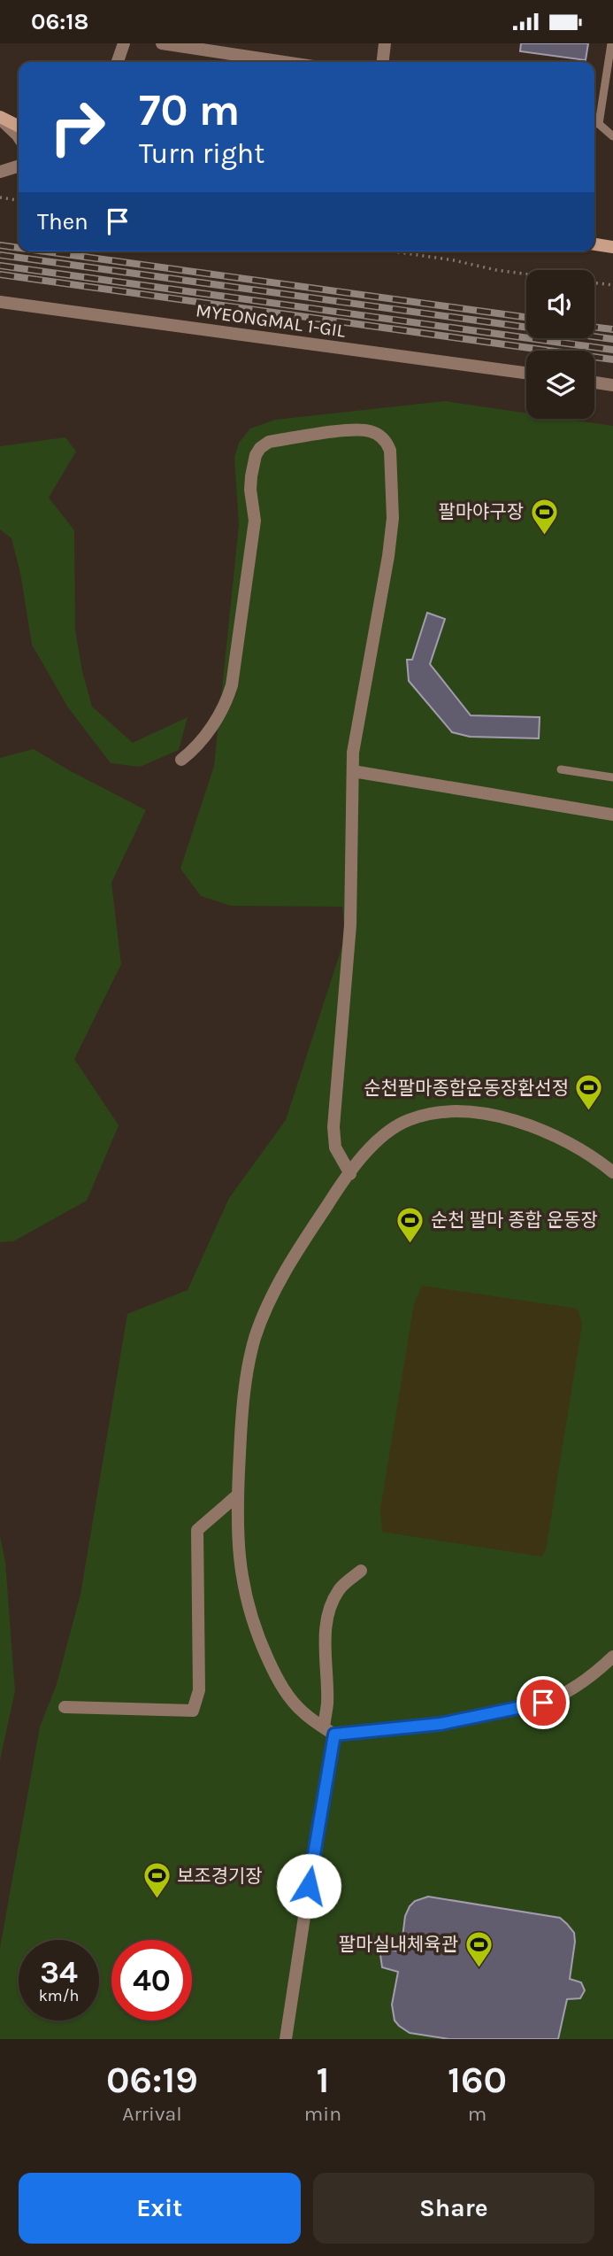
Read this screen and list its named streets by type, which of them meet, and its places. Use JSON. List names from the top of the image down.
{
  "streets": {
    "street": ["MYEONGMAL 1-GIL"]
  },
  "places": {
    "sports": [
      "팔마야구장",
      "순천팔마종합운동장환선정",
      "순천 팔마 종합 운동장",
      "보조경기장",
      "팔마실내체육관"
    ]
  },
  "page": {
    "status": "06:18",
    "turn": ["70 m", "Turn right"],
    "then": "Then",
    "speed": "34 km/h",
    "limit": "40",
    "eta": [
      "06:19",
      "Arrival",
      "1",
      "min",
      "160",
      "m"
    ],
    "buttons": ["Exit", "Share"]
  }
}
